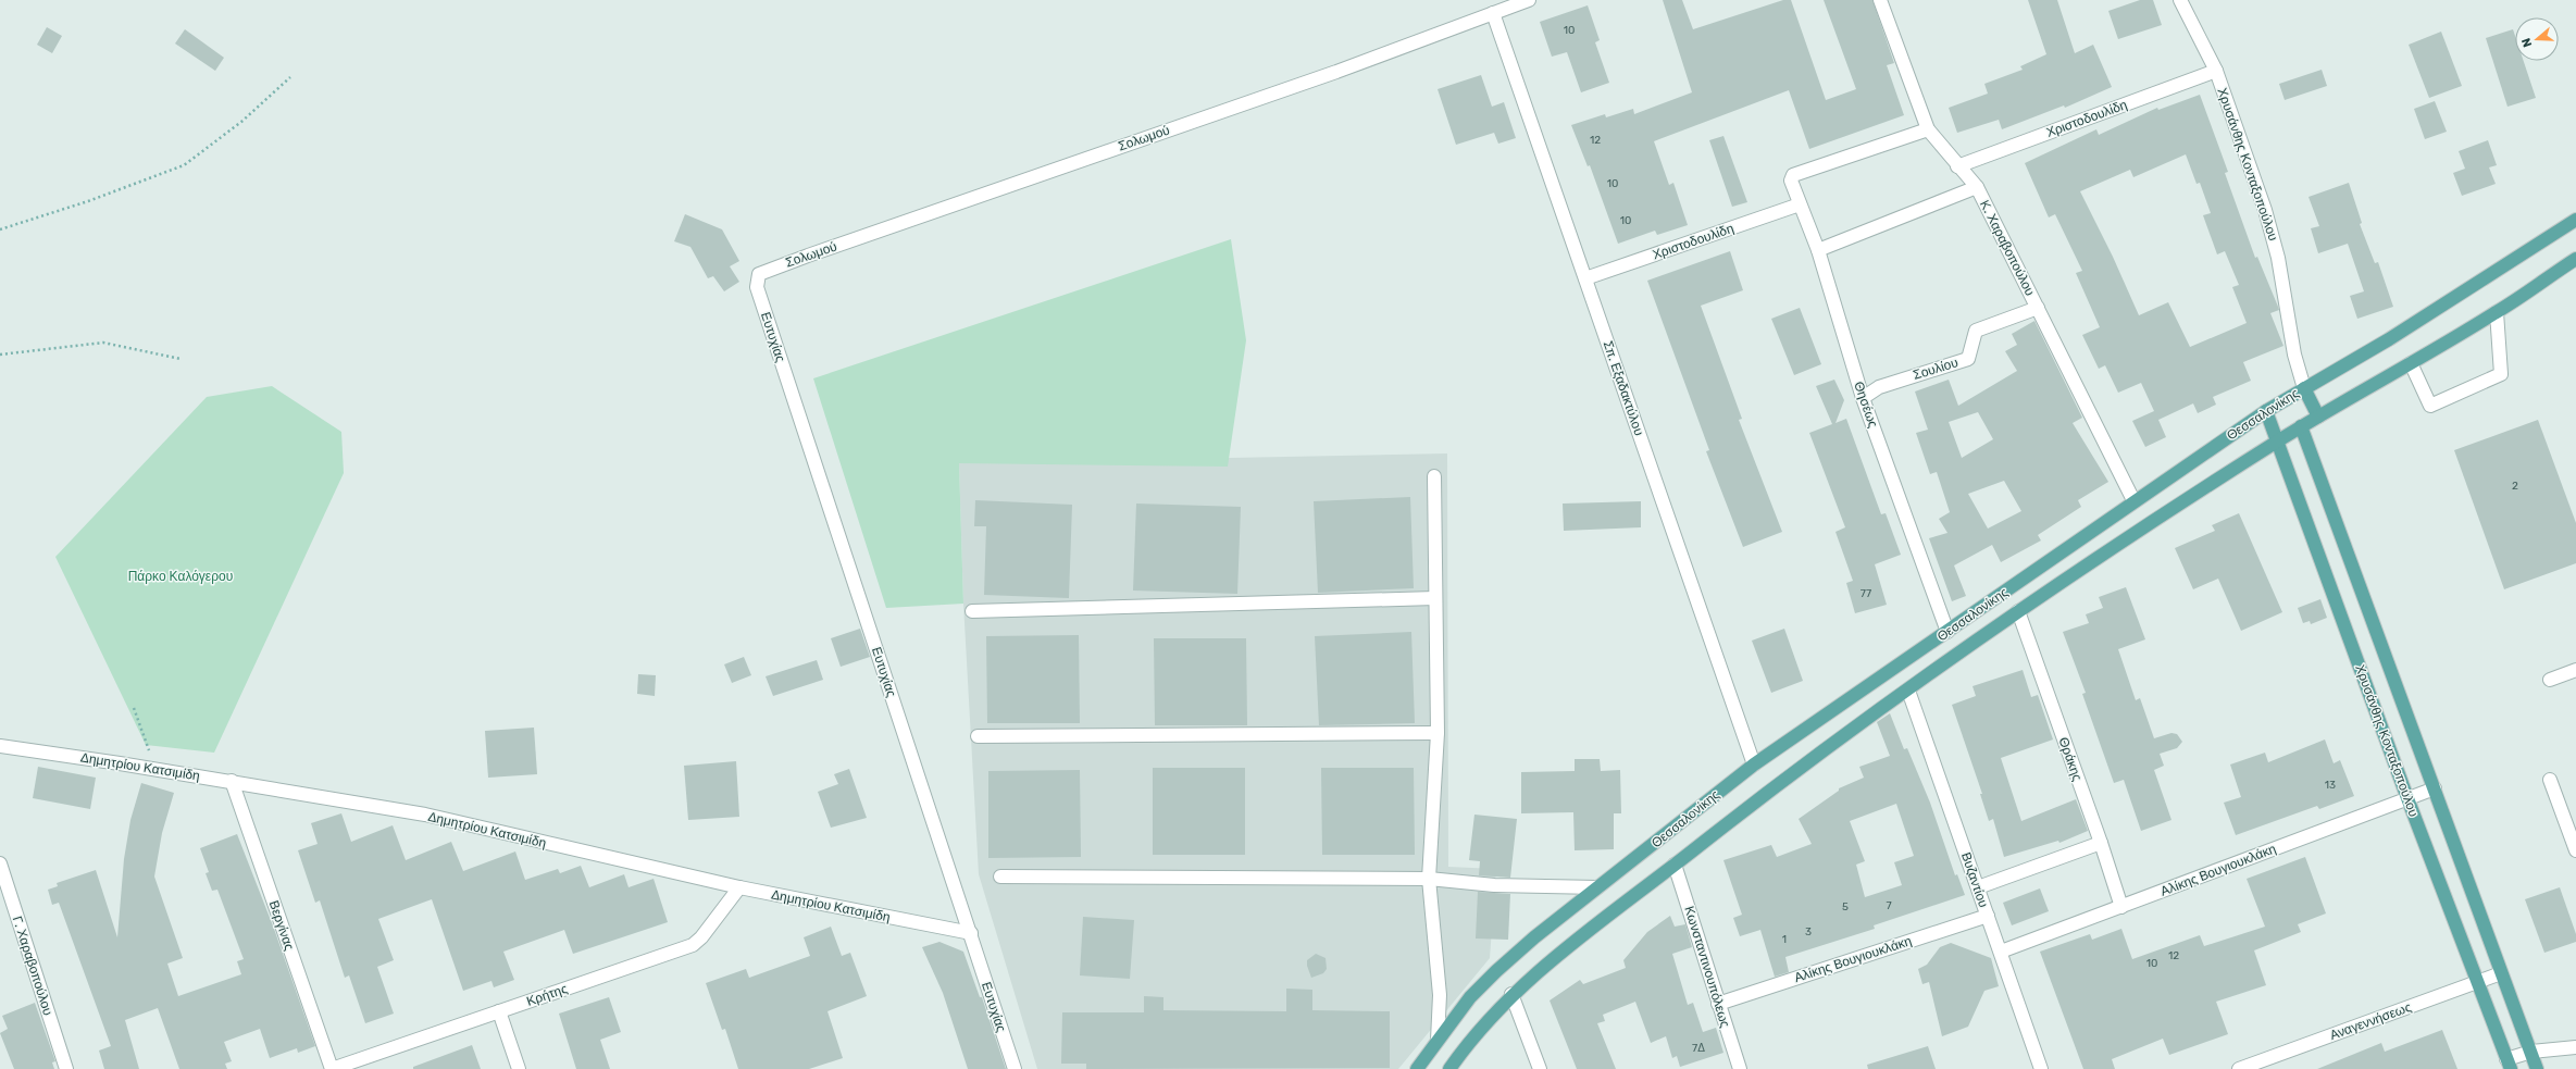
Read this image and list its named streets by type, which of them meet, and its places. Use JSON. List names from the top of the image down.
{
  "streets": {
    "main road": ["Χρυσάνθης Κονταξοπούλου", "Θεσσαλονίκης"],
    "street": [
      "Χριστοδουλίδη",
      "Σολωμού",
      "Κ. Χαραβοπούλου",
      "Ευτυχίας",
      "Σουλίου",
      "Σπ. Εξαδακτύλου",
      "Θησέως",
      "Θράκης",
      "Δημητρίου Κατσιμίδη",
      "Αλίκης Βουγιουκλάκη",
      "Βυζαντίου",
      "Βεργίνας",
      "Γ. Χαραβοπούλου",
      "Κωνσταντινουπόλεως",
      "Κρήτης",
      "Αναγεννήσεως"
    ]
  },
  "crossings": [
    ["Χριστοδουλίδη", "Χρυσάνθης Κονταξοπούλου"],
    ["Χριστοδουλίδη", "Κ. Χαραβοπούλου"],
    ["Χριστοδουλίδη", "Σπ. Εξαδακτύλου"],
    ["Χριστοδουλίδη", "Θησέως"],
    ["Σολωμού", "Ευτυχίας"],
    ["Σολωμού", "Σπ. Εξαδακτύλου"],
    ["Χρυσάνθης Κονταξοπούλου", "Θεσσαλονίκης"],
    ["Χρυσάνθης Κονταξοπούλου", "Αλίκης Βουγιουκλάκη"],
    ["Χρυσάνθης Κονταξοπούλου", "Αναγεννήσεως"],
    ["Κ. Χαραβοπούλου", "Σουλίου"],
    ["Κ. Χαραβοπούλου", "Θησέως"],
    ["Κ. Χαραβοπούλου", "Θεσσαλονίκης"],
    ["Ευτυχίας", "Δημητρίου Κατσιμίδη"],
    ["Σουλίου", "Θησέως"],
    ["Σπ. Εξαδακτύλου", "Θεσσαλονίκης"],
    ["Θησέως", "Θεσσαλονίκης"],
    ["Θεσσαλονίκης", "Θράκης"],
    ["Θεσσαλονίκης", "Βυζαντίου"],
    ["Θεσσαλονίκης", "Κωνσταντινουπόλεως"],
    ["Θράκης", "Αλίκης Βουγιουκλάκη"],
    ["Δημητρίου Κατσιμίδη", "Βεργίνας"],
    ["Δημητρίου Κατσιμίδη", "Κρήτης"],
    ["Αλίκης Βουγιουκλάκη", "Βυζαντίου"],
    ["Αλίκης Βουγιουκλάκη", "Κωνσταντινουπόλεως"],
    ["Βεργίνας", "Κρήτης"]
  ],
  "parks": ["Πάρκο Καλόγερου"],
  "house_numbers": [
    "10",
    "12",
    "10",
    "10",
    "2",
    "77",
    "13",
    "7",
    "5",
    "3",
    "1",
    "12",
    "10",
    "7Δ"
  ],
  "north": "left"
}
